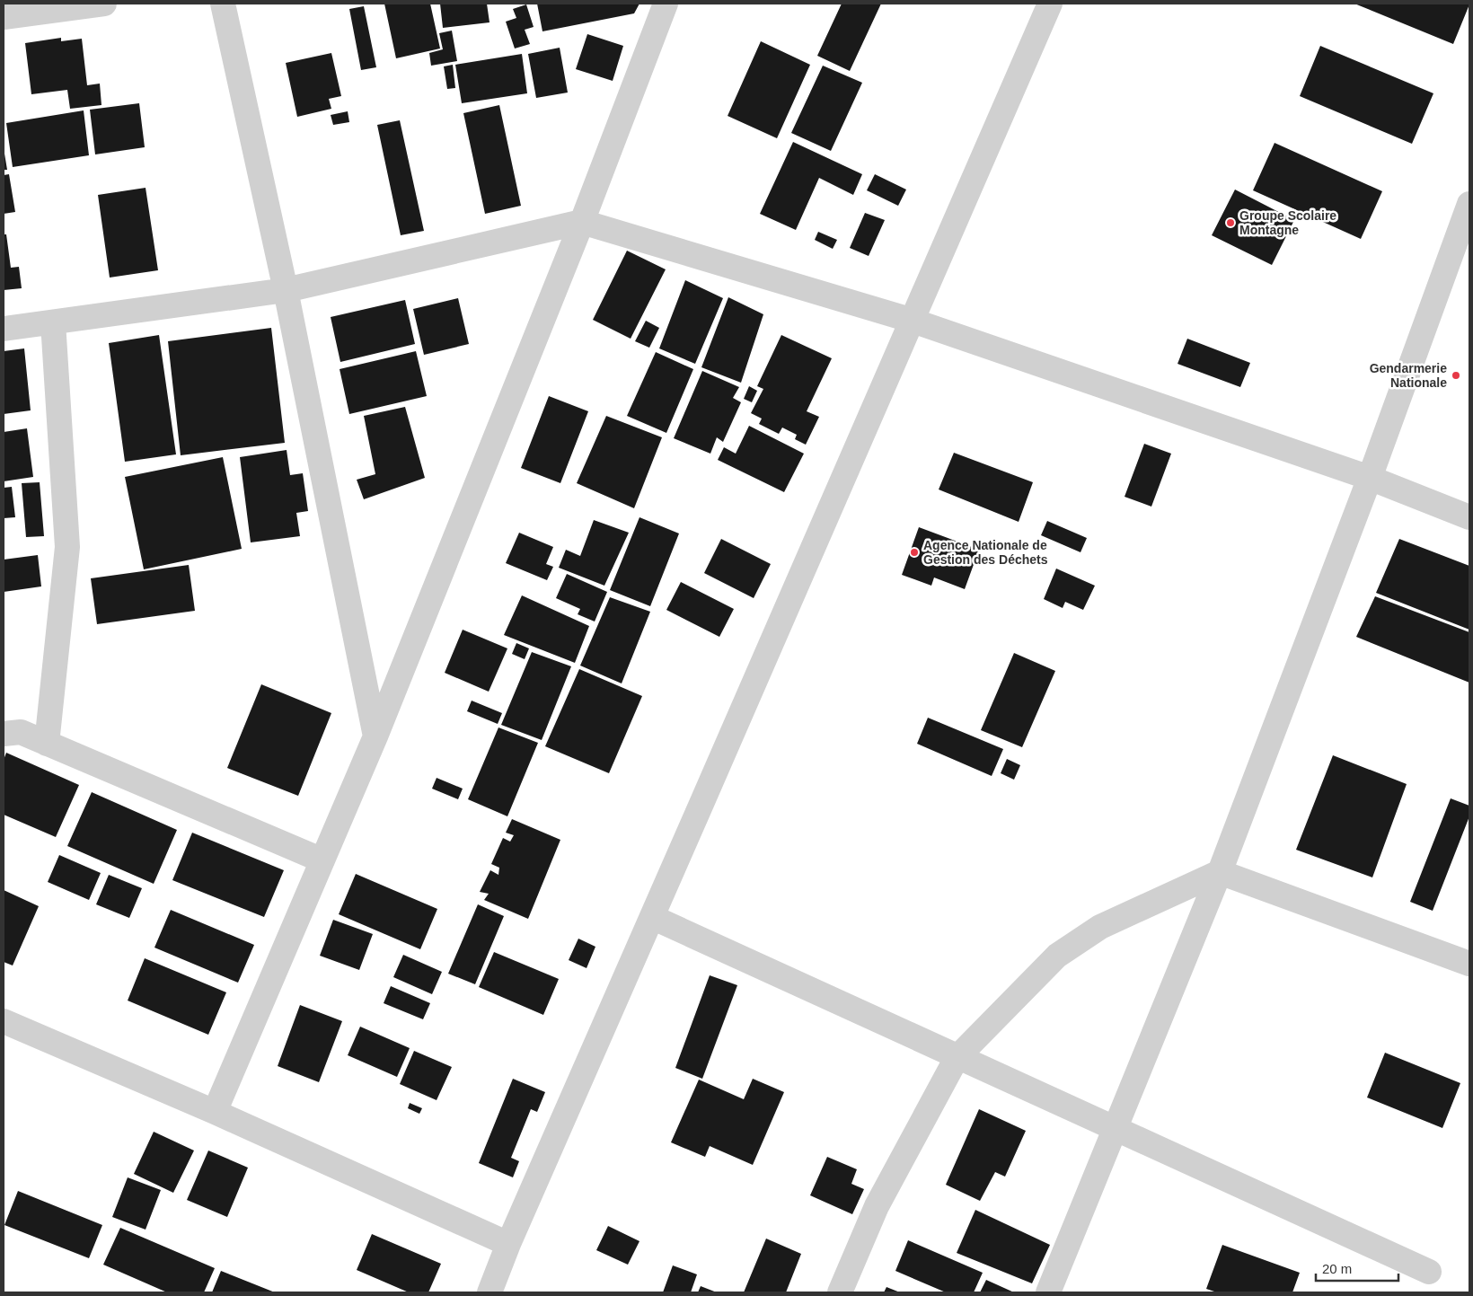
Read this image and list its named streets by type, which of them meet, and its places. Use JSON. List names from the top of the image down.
{
  "places": ["Groupe Scolaire Montagne", "Gendarmerie Nationale", "Agence Nationale de Gestion des Déchets"],
  "scale_bar": "20 m"
}
